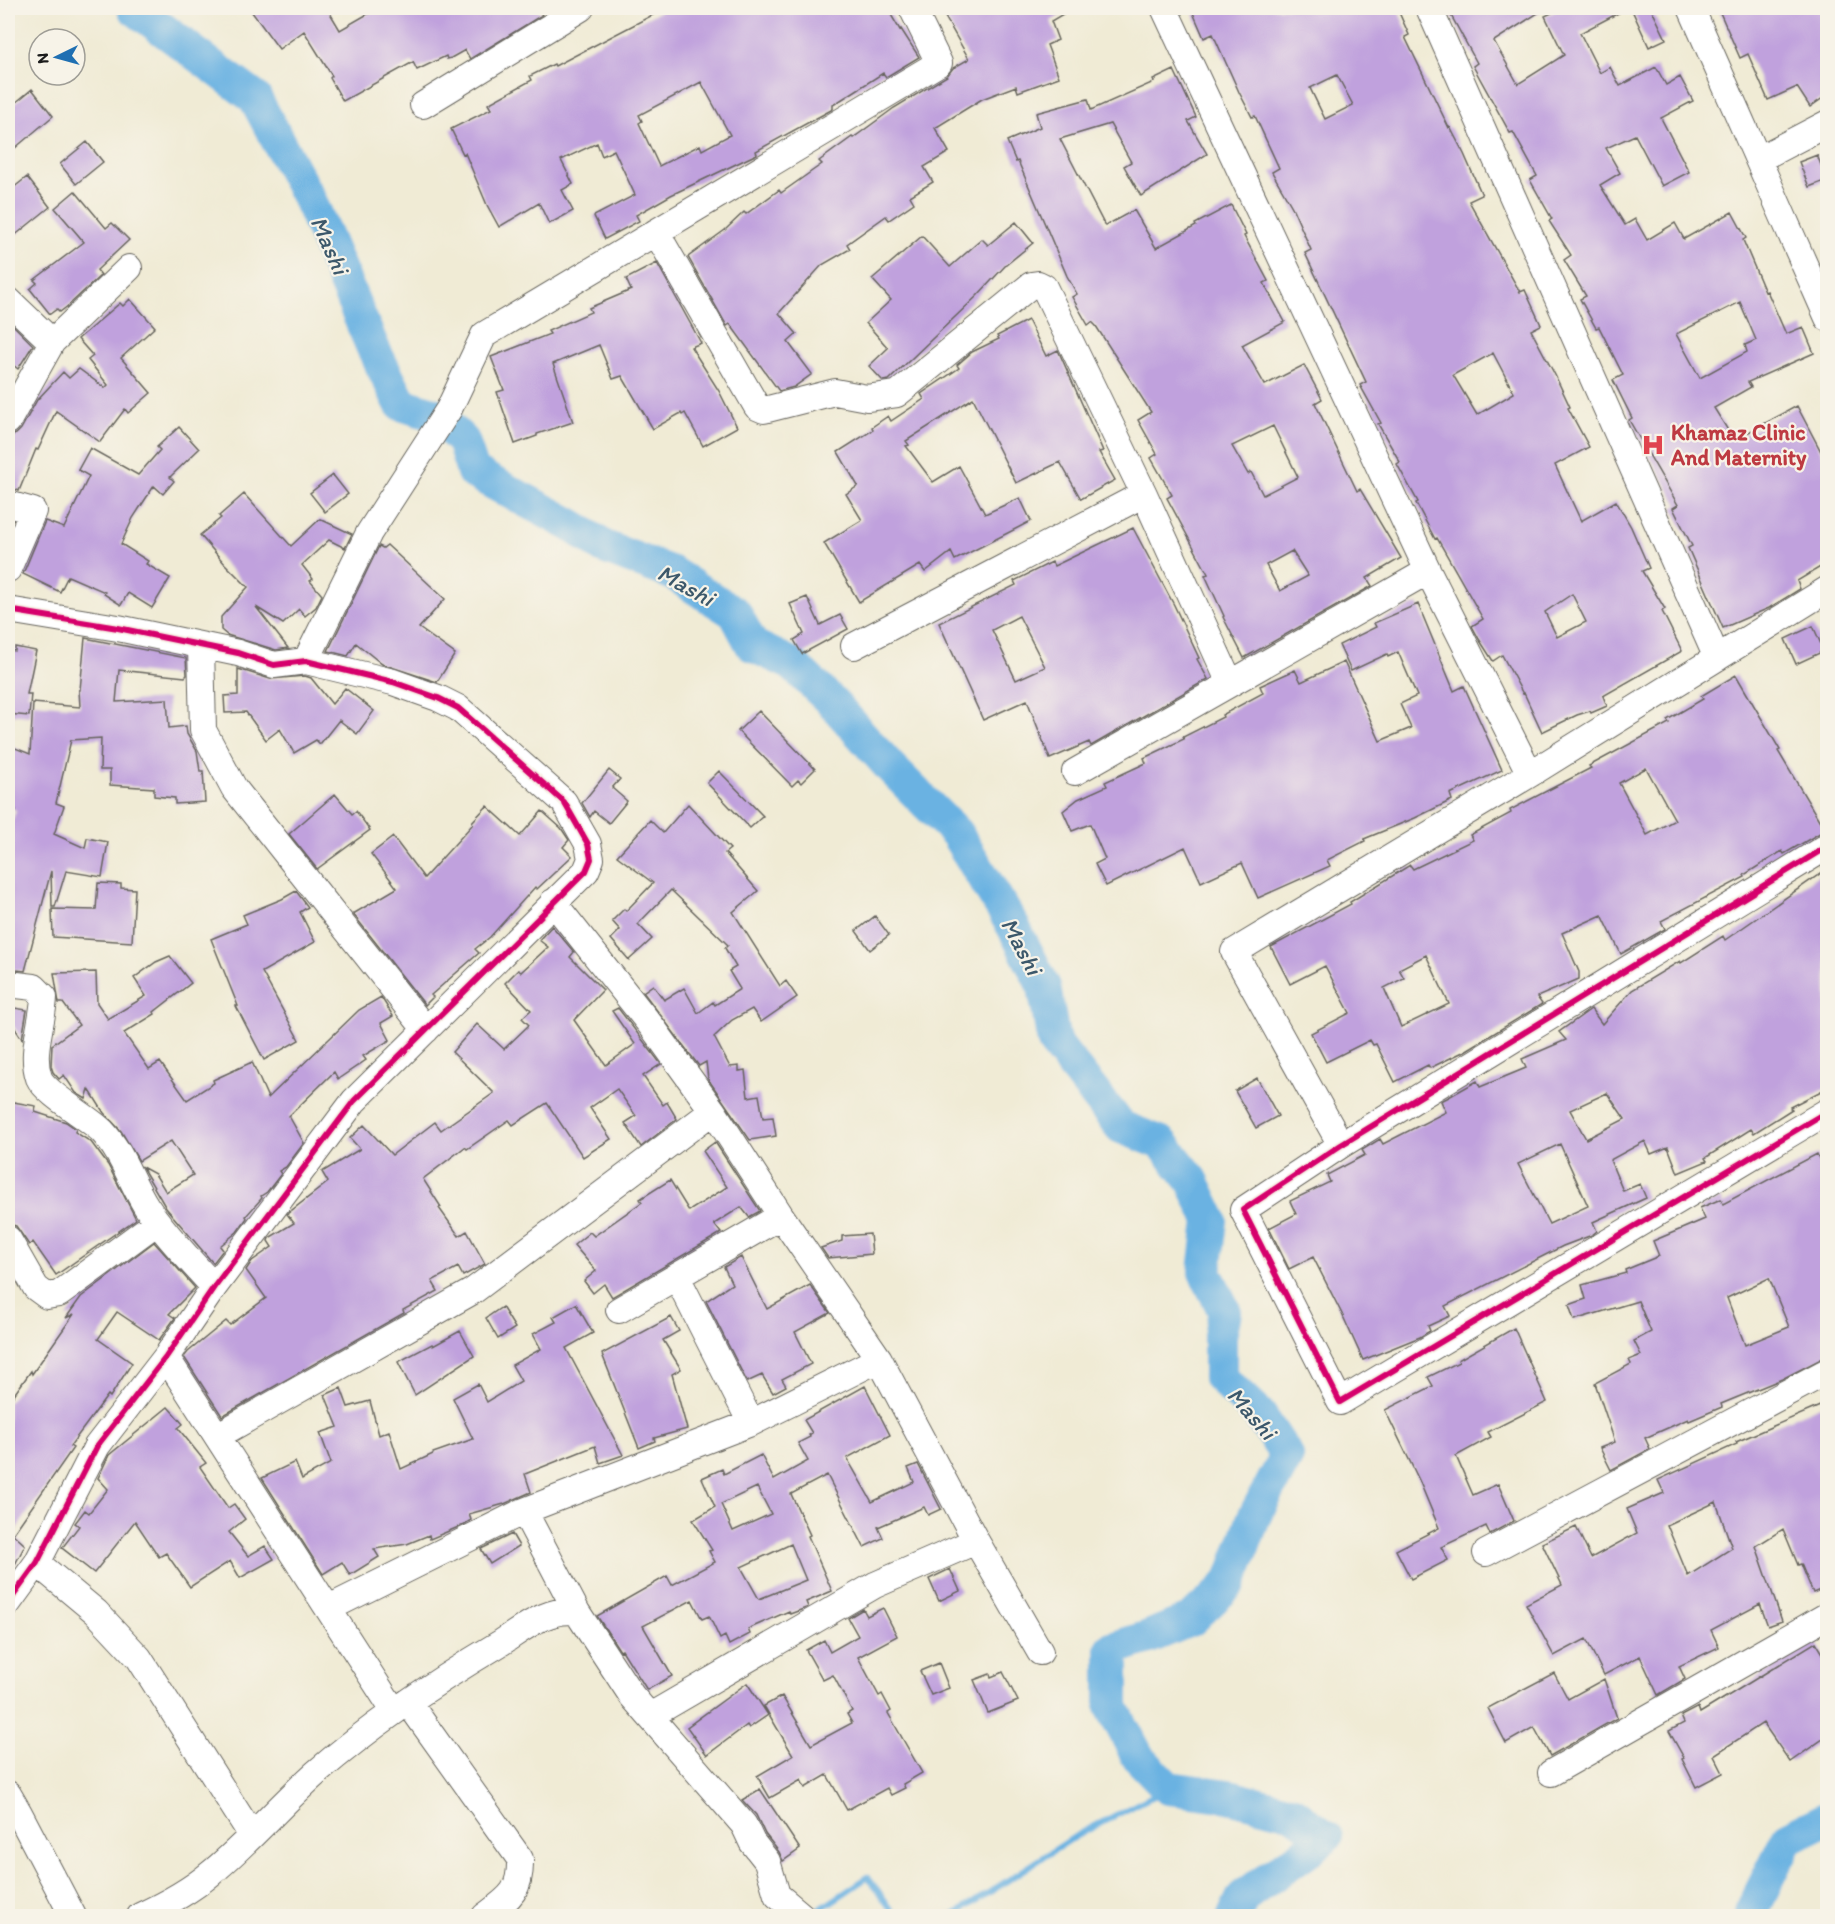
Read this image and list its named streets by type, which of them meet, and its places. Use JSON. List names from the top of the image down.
{
  "water": ["Mashi"],
  "places": {
    "hospital": ["Khamaz Clinic And Maternity"]
  },
  "north": "left"
}
